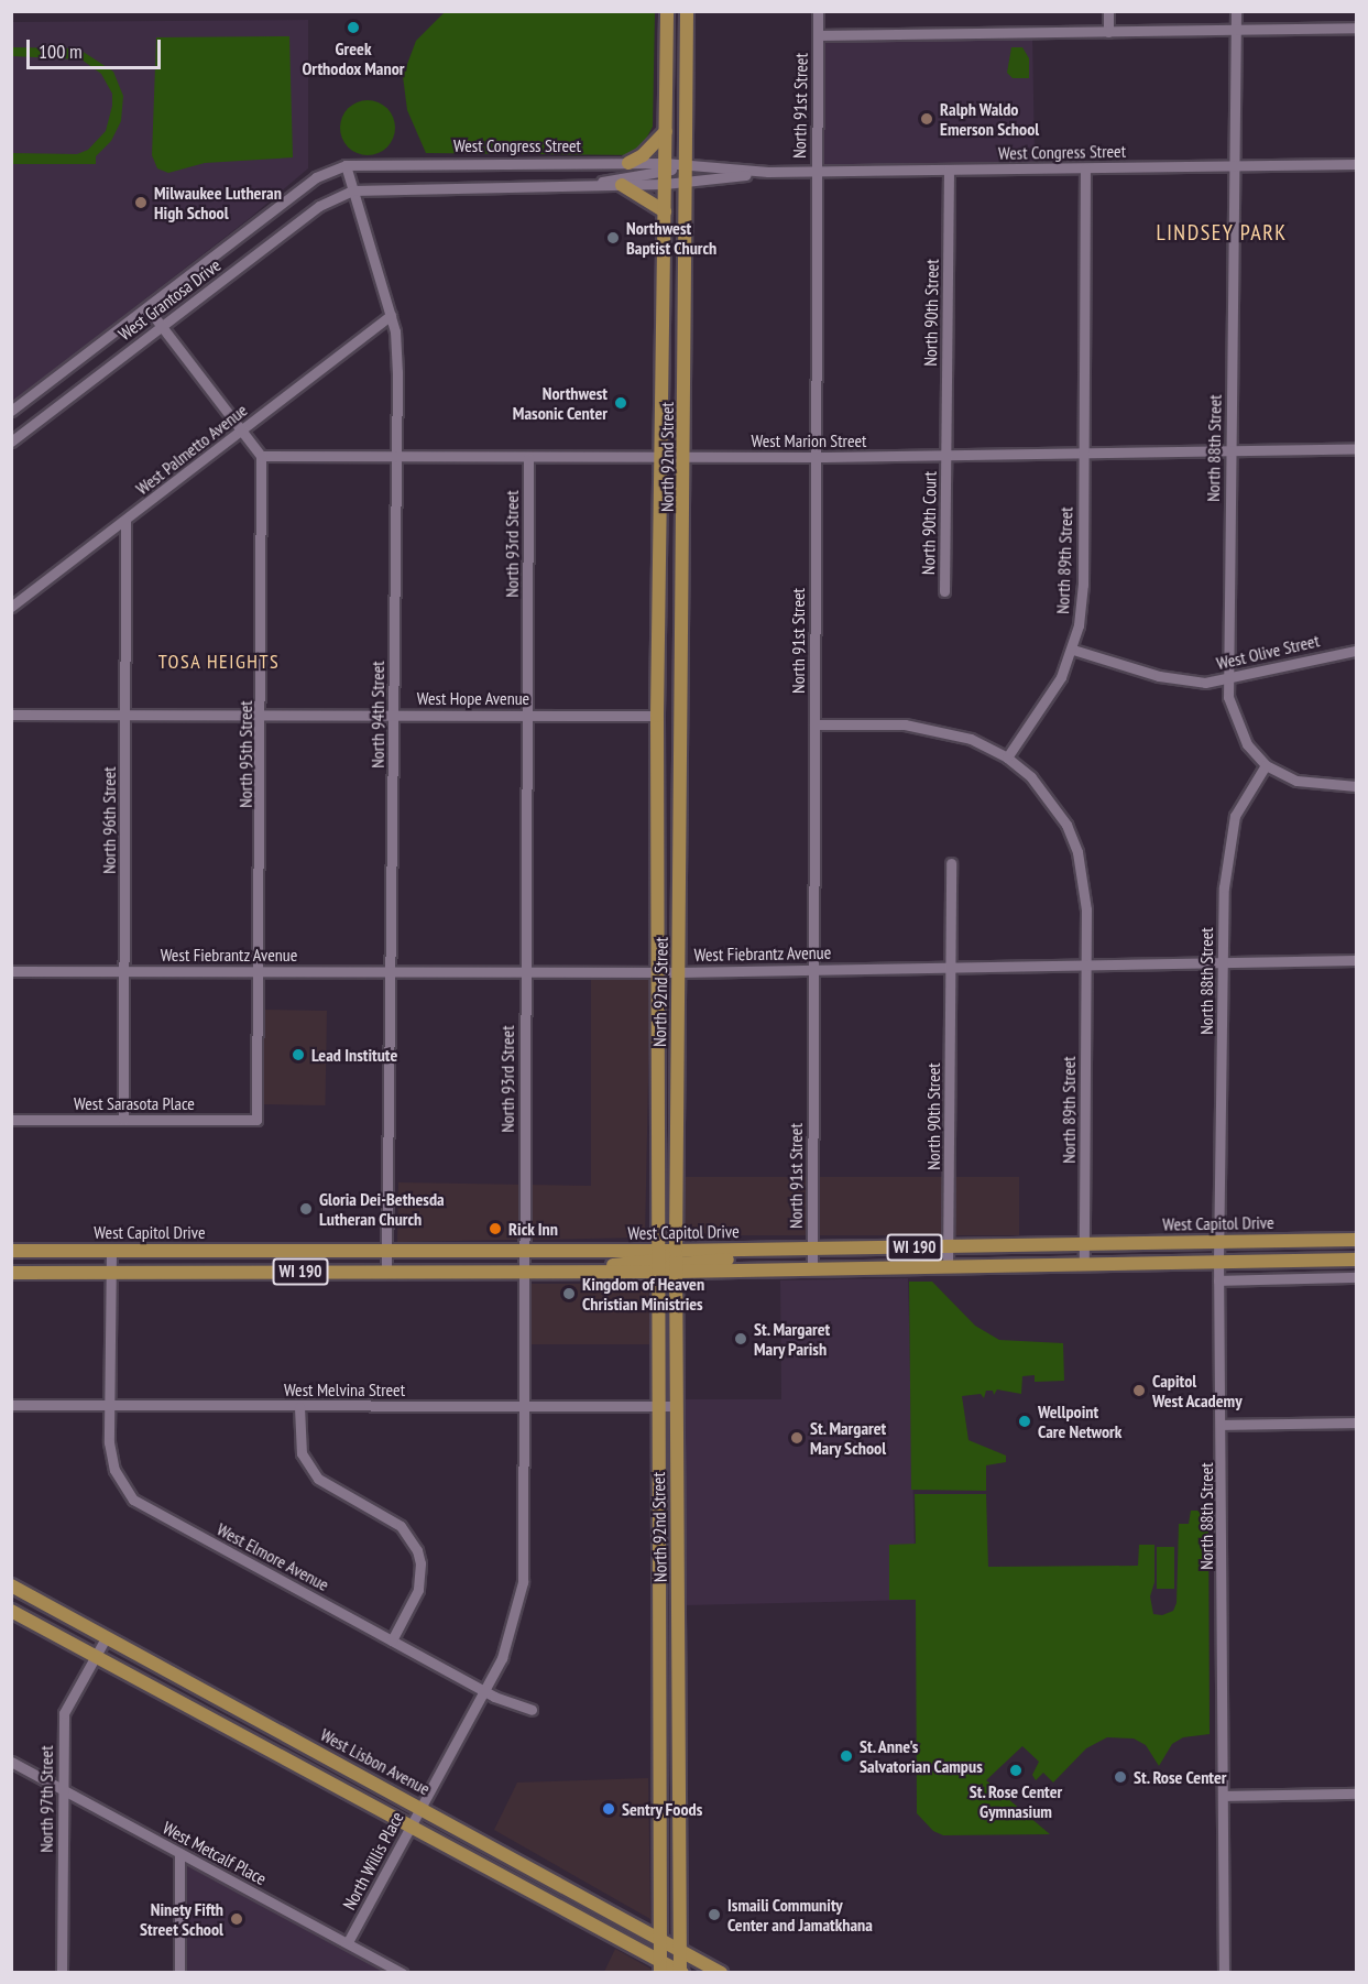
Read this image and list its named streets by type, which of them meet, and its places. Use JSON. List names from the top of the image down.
{
  "streets": {
    "main road": [
      "North 92nd Street",
      "West Capitol Drive",
      "WI 190",
      "West Lisbon Avenue"
    ],
    "street": [
      "North 91st Street",
      "West Congress Street",
      "West Grantosa Drive",
      "North 90th Street",
      "West Marion Street",
      "North 88th Street",
      "West Palmetto Avenue",
      "North 90th Court",
      "North 93rd Street",
      "North 89th Street",
      "West Olive Street",
      "West Hope Avenue",
      "North 94th Street",
      "North 95th Street",
      "North 96th Street",
      "West Fiebrantz Avenue",
      "West Sarasota Place",
      "West Melvina Street",
      "West Elmore Avenue",
      "North 97th Street",
      "West Metcalf Place",
      "North Willis Place"
    ]
  },
  "crossings": [
    ["North 91st Street", "West Congress Street"],
    ["North 91st Street", "West Marion Street"],
    ["North 91st Street", "West Fiebrantz Avenue"],
    ["North 91st Street", "West Capitol Drive"],
    ["West Congress Street", "West Grantosa Drive"],
    ["West Congress Street", "North 90th Street"],
    ["West Congress Street", "North 88th Street"],
    ["West Congress Street", "North 92nd Street"],
    ["West Congress Street", "North 89th Street"],
    ["West Congress Street", "North 94th Street"],
    ["West Grantosa Drive", "North 94th Street"],
    ["North 90th Street", "West Marion Street"],
    ["North 90th Street", "North 90th Court"],
    ["North 90th Street", "West Fiebrantz Avenue"],
    ["North 90th Street", "West Capitol Drive"],
    ["West Marion Street", "North 88th Street"],
    ["West Marion Street", "North 92nd Street"],
    ["West Marion Street", "North 90th Court"],
    ["West Marion Street", "North 93rd Street"],
    ["West Marion Street", "North 89th Street"],
    ["West Marion Street", "North 94th Street"],
    ["West Marion Street", "North 95th Street"],
    ["North 88th Street", "West Olive Street"],
    ["North 88th Street", "West Fiebrantz Avenue"],
    ["North 88th Street", "West Capitol Drive"],
    ["West Palmetto Avenue", "North 94th Street"],
    ["West Palmetto Avenue", "North 96th Street"],
    ["North 92nd Street", "West Hope Avenue"],
    ["North 92nd Street", "West Fiebrantz Avenue"],
    ["North 92nd Street", "West Capitol Drive"],
    ["North 92nd Street", "West Melvina Street"],
    ["North 92nd Street", "West Lisbon Avenue"],
    ["North 93rd Street", "West Hope Avenue"],
    ["North 93rd Street", "West Fiebrantz Avenue"],
    ["North 93rd Street", "West Capitol Drive"],
    ["North 93rd Street", "West Melvina Street"],
    ["North 93rd Street", "West Elmore Avenue"],
    ["North 93rd Street", "North Willis Place"],
    ["North 89th Street", "West Olive Street"],
    ["North 89th Street", "West Fiebrantz Avenue"],
    ["North 89th Street", "West Capitol Drive"],
    ["West Hope Avenue", "North 94th Street"],
    ["West Hope Avenue", "North 95th Street"],
    ["West Hope Avenue", "North 96th Street"],
    ["North 94th Street", "West Fiebrantz Avenue"],
    ["North 94th Street", "West Capitol Drive"],
    ["North 95th Street", "West Fiebrantz Avenue"],
    ["North 95th Street", "West Sarasota Place"],
    ["North 96th Street", "West Fiebrantz Avenue"],
    ["North 96th Street", "West Sarasota Place"],
    ["West Melvina Street", "West Elmore Avenue"],
    ["West Elmore Avenue", "North Willis Place"],
    ["West Lisbon Avenue", "North 97th Street"],
    ["West Lisbon Avenue", "North Willis Place"],
    ["North 97th Street", "West Metcalf Place"],
    ["West Metcalf Place", "North Willis Place"]
  ],
  "districts": ["LINDSEY PARK", "TOSA HEIGHTS"],
  "places": [
    "Greek Orthodox Manor",
    "Ralph Waldo Emerson School",
    "Milwaukee Lutheran High School",
    "Northwest Baptist Church",
    "Northwest Masonic Center",
    "Lead Institute",
    "Gloria Dei-Bethesda Lutheran Church",
    "Rick Inn",
    "Kingdom of Heaven Christian Ministries",
    "St. Margaret Mary Parish",
    "Capitol West Academy",
    "Wellpoint Care Network",
    "St. Margaret Mary School",
    "St. Anne's Salvatorian Campus",
    "St. Rose Center Gymnasium",
    "St. Rose Center",
    "Sentry Foods",
    "Ismaili Community Center and Jamatkhana",
    "Ninety Fifth Street School"
  ],
  "scale_bar": "100 m"
}
